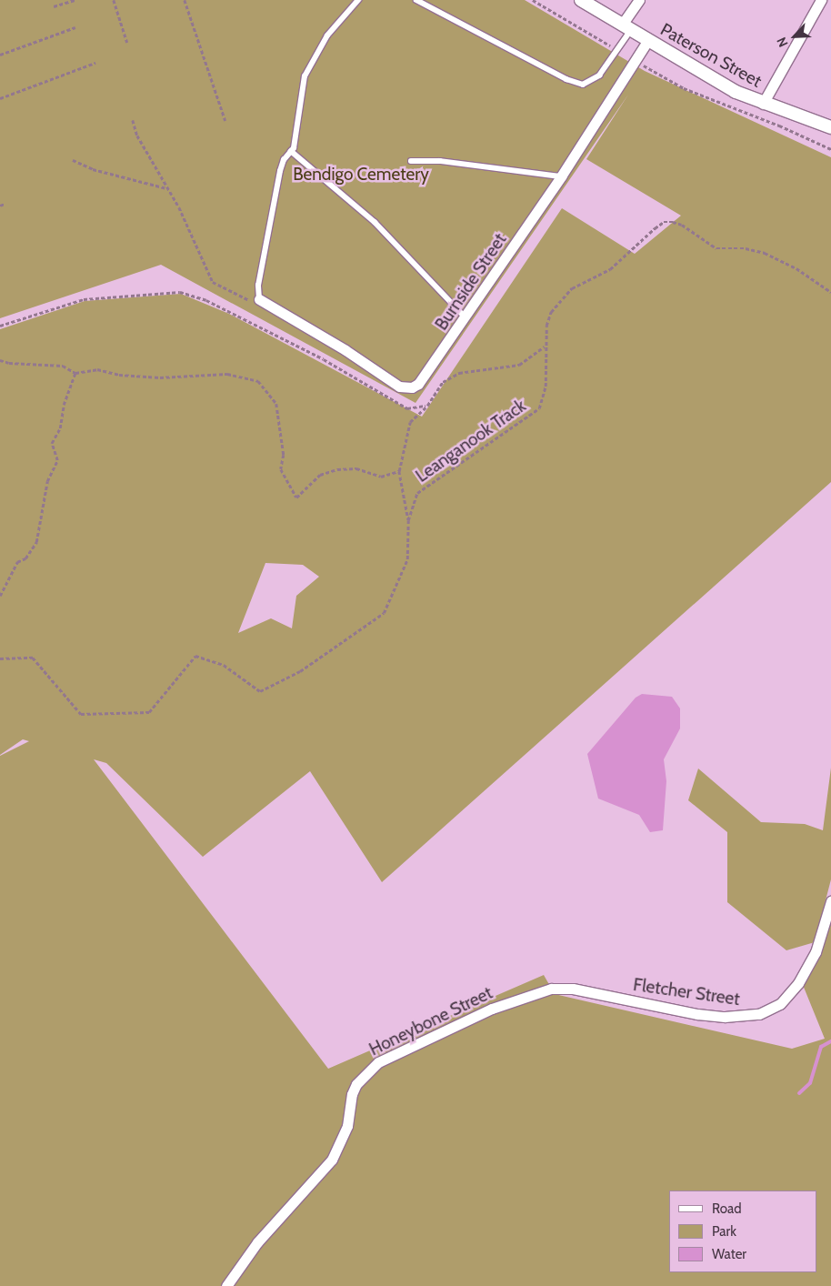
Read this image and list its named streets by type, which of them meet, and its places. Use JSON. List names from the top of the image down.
{
  "streets": {
    "street": [
      "Paterson Street",
      "Burnside Street",
      "Fletcher Street",
      "Honeybone Street"
    ],
    "path": ["Leanganook Track"]
  },
  "crossings": [
    ["Paterson Street", "Burnside Street"],
    ["Fletcher Street", "Honeybone Street"]
  ],
  "parks": ["Bendigo Cemetery"],
  "legend": ["Road", "Park", "Water"],
  "north": "bottom left"
}
